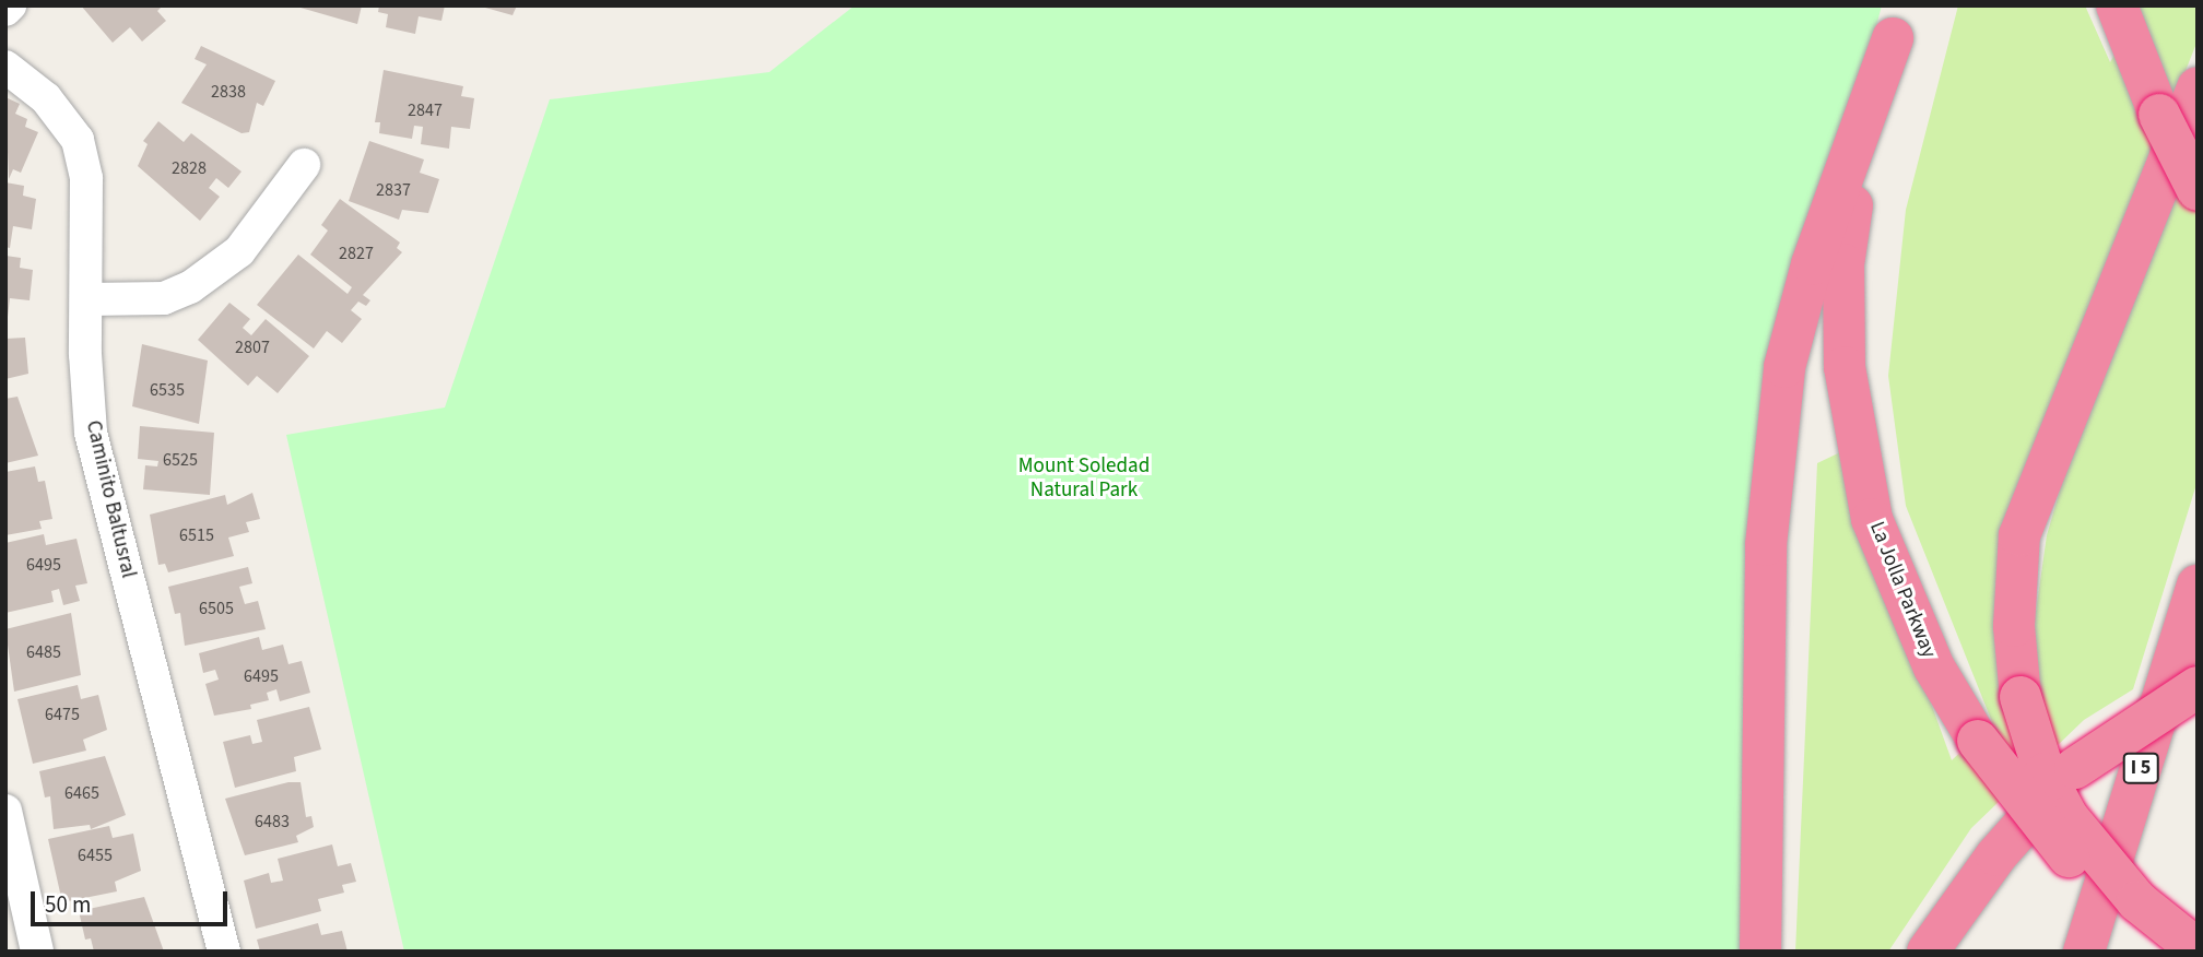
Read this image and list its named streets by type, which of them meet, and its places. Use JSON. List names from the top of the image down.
{
  "streets": {
    "highway": ["La Jolla Parkway", "I 5"],
    "street": ["Caminito Baltusral"]
  },
  "parks": ["Mount Soledad Natural Park"],
  "house_numbers": [
    "2838",
    "2847",
    "2828",
    "2837",
    "2827",
    "2807",
    "6535",
    "6525",
    "6515",
    "6495",
    "6505",
    "6485",
    "6495",
    "6475",
    "6465",
    "6483",
    "6455"
  ],
  "scale_bar": "50 m"
}
